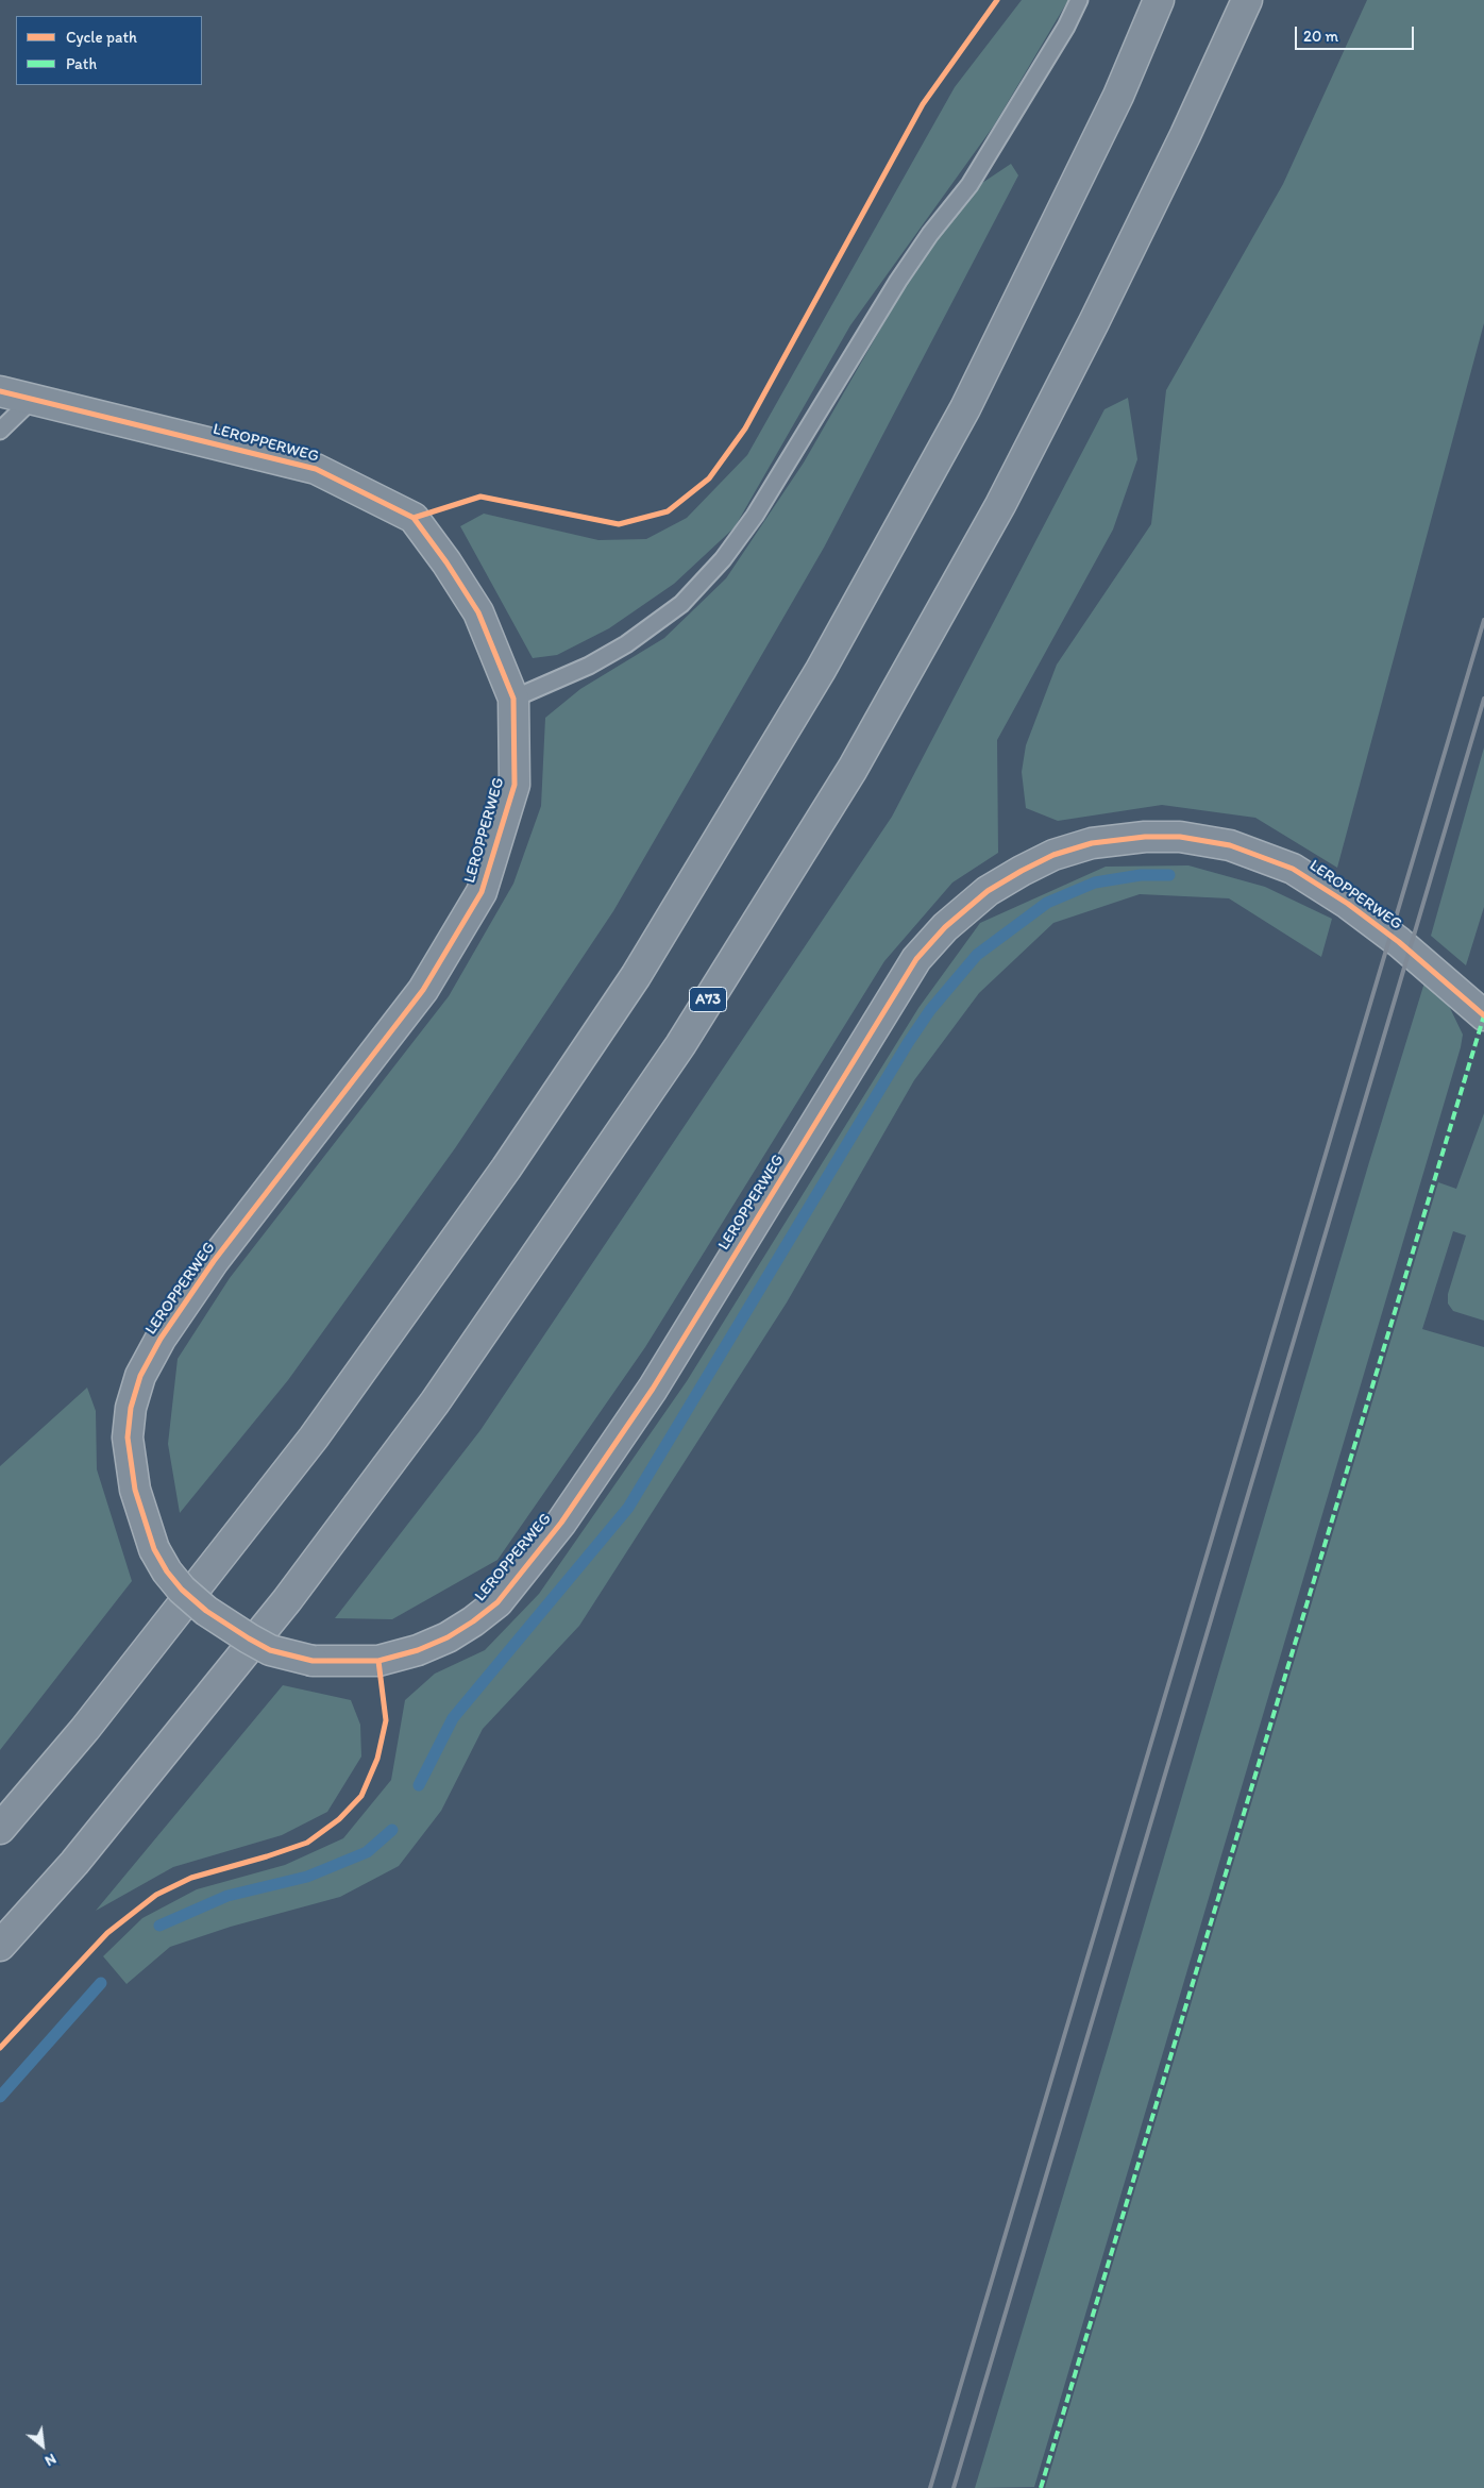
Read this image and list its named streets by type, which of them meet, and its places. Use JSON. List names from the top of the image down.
{
  "streets": {
    "main road": ["LEROPPERWEG", "A73"]
  },
  "legend": ["Cycle path", "Path"],
  "scale_bar": "20 m",
  "north": "bottom right"
}
